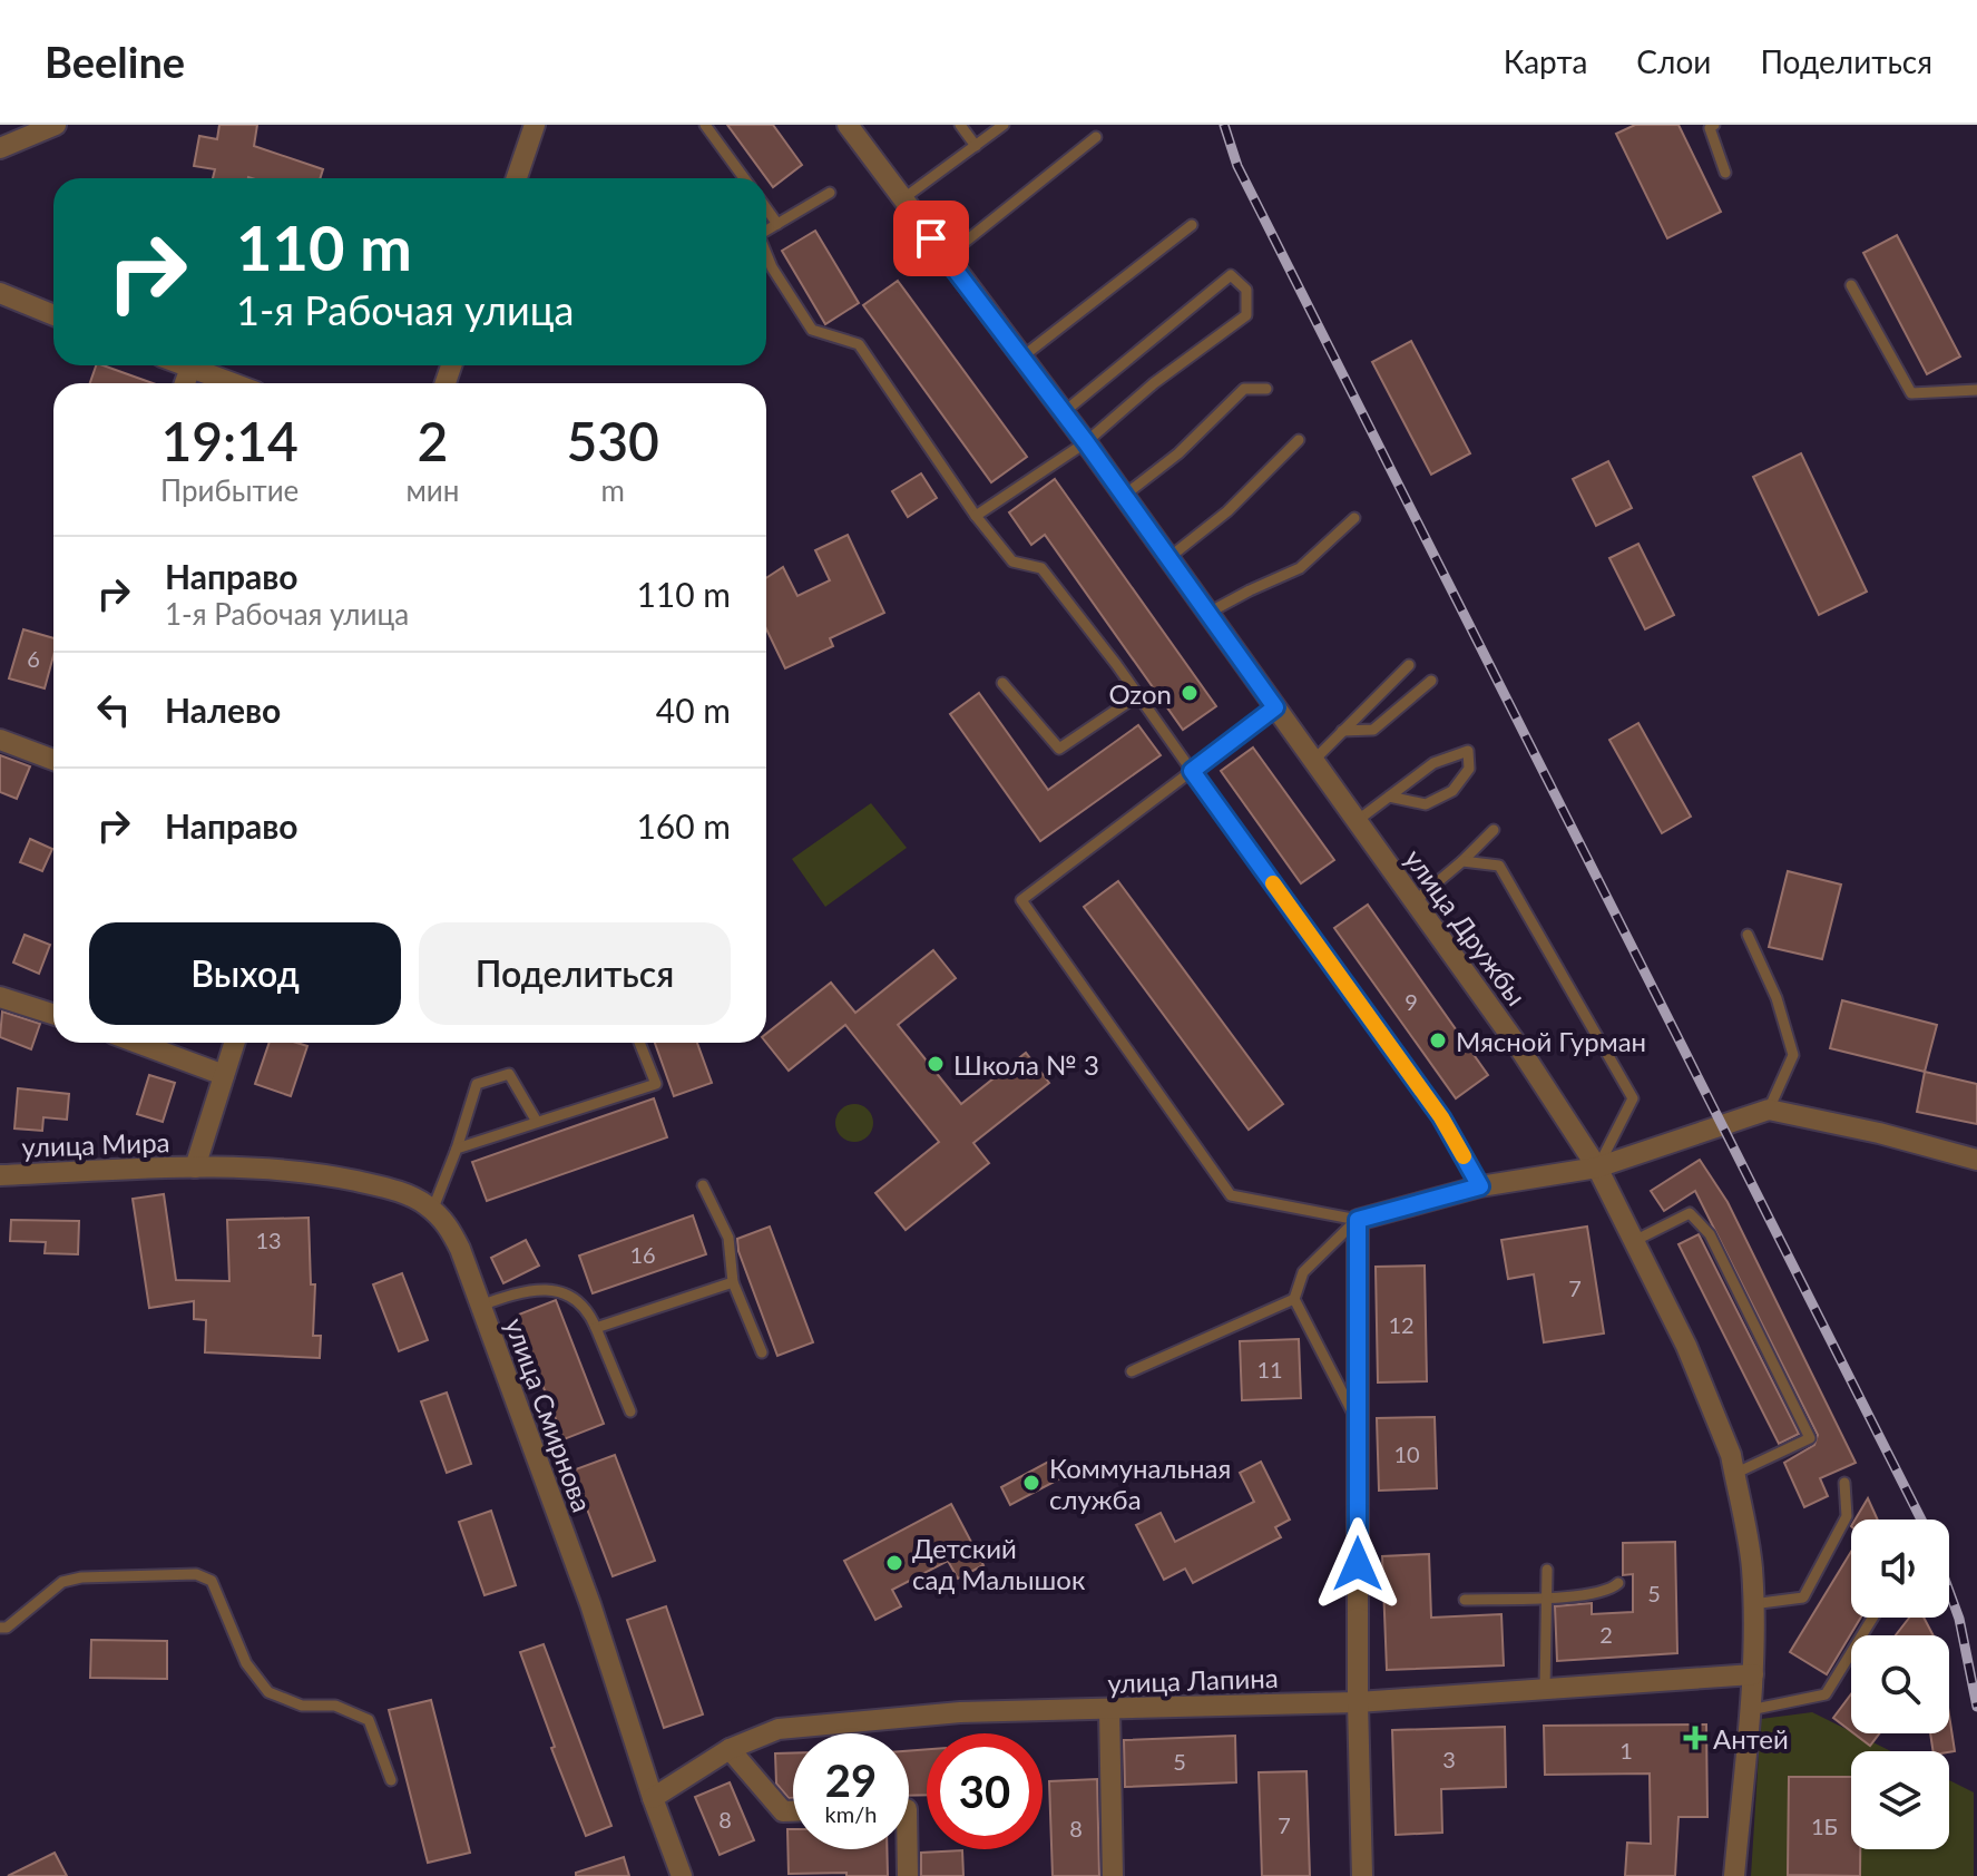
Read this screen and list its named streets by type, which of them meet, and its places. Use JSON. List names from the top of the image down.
{
  "streets": {
    "street": [
      "улица Дружбы",
      "улица Мира",
      "улица Смирнова",
      "улица Лапина"
    ]
  },
  "crossings": [
    ["улица Дружбы", "улица Лапина"],
    ["улица Мира", "улица Смирнова"],
    ["улица Смирнова", "улица Лапина"]
  ],
  "places": {
    "other": [
      "Ozon",
      "Мясной Гурман",
      "Школа № 3",
      "Коммунальная служба",
      "Детский сад Малышок"
    ],
    "health": ["Антей"]
  },
  "house_numbers": [
    "6",
    "9",
    "13",
    "16",
    "7",
    "12",
    "11",
    "10",
    "5",
    "2",
    "1",
    "3",
    "5",
    "8",
    "7",
    "1Б",
    "8"
  ],
  "page": {
    "header": "Beeline",
    "nav": ["Карта", "Слои", "Поделиться"],
    "turn": ["110 m", "1-я Рабочая улица"],
    "eta": [
      "19:14",
      "Прибытие",
      "2",
      "мин",
      "530",
      "m"
    ],
    "list": [
      {
        "name": "Направо",
        "note": "1-я Рабочая улица",
        "value": "110 m"
      },
      {
        "name": "Налево",
        "value": "40 m"
      },
      {
        "name": "Направо",
        "value": "160 m"
      }
    ],
    "buttons": ["Выход", "Поделиться"],
    "speed": "29 km/h",
    "limit": "30"
  }
}
